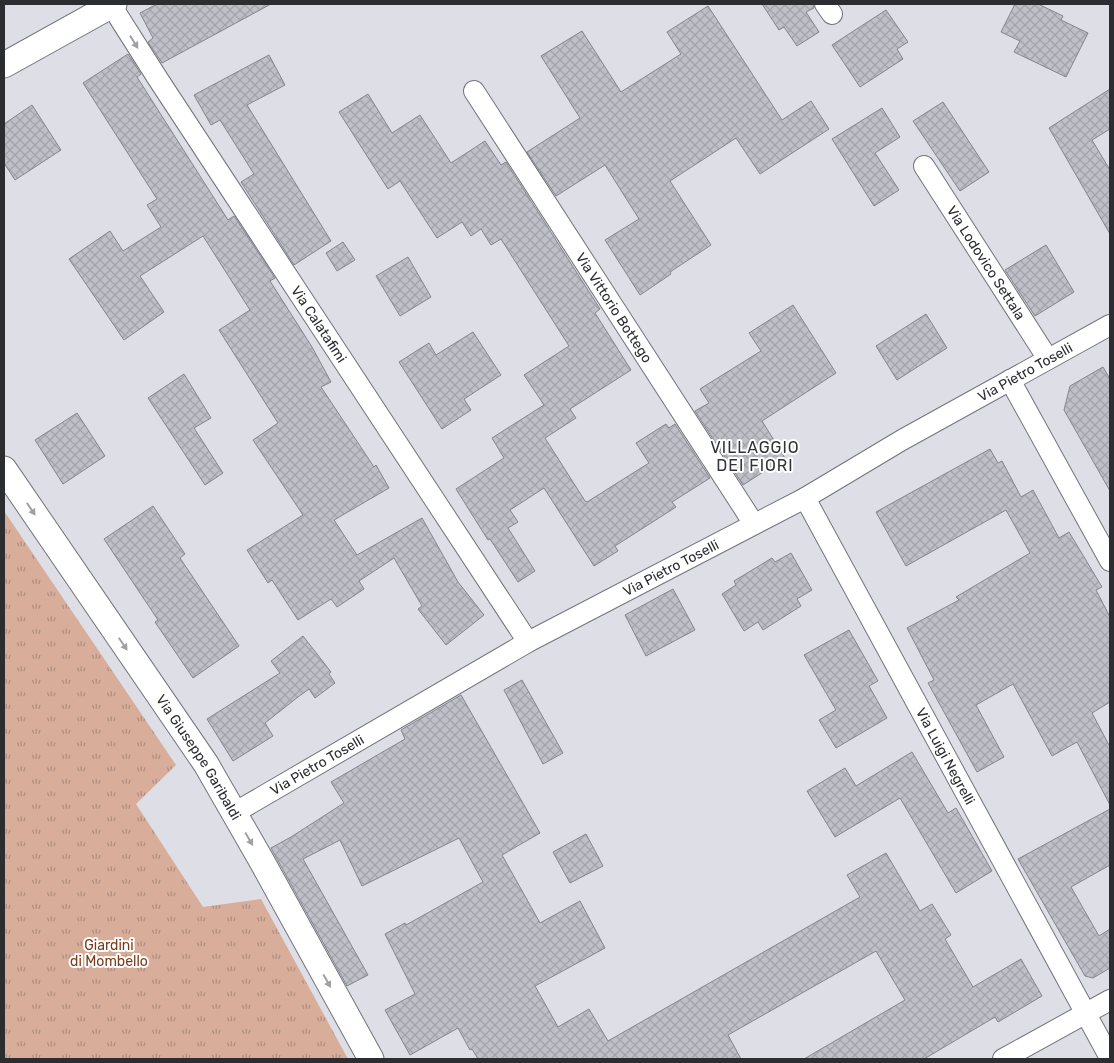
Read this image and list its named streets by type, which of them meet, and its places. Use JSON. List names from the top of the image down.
{
  "streets": {
    "street": [
      "Via Lodovico Settala",
      "Via Vittorio Bottego",
      "Via Calatafimi",
      "Via Pietro Toselli",
      "Via Luigi Negrelli",
      "Via Giuseppe Garibaldi"
    ]
  },
  "crossings": [
    ["Via Lodovico Settala", "Via Pietro Toselli"],
    ["Via Vittorio Bottego", "Via Pietro Toselli"],
    ["Via Calatafimi", "Via Pietro Toselli"],
    ["Via Pietro Toselli", "Via Luigi Negrelli"],
    ["Via Pietro Toselli", "Via Giuseppe Garibaldi"]
  ],
  "one_way": ["Via Calatafimi", "Via Giuseppe Garibaldi"],
  "districts": ["VILLAGGIO DEI FIORI"],
  "parks": ["Giardini di Mombello"]
}
